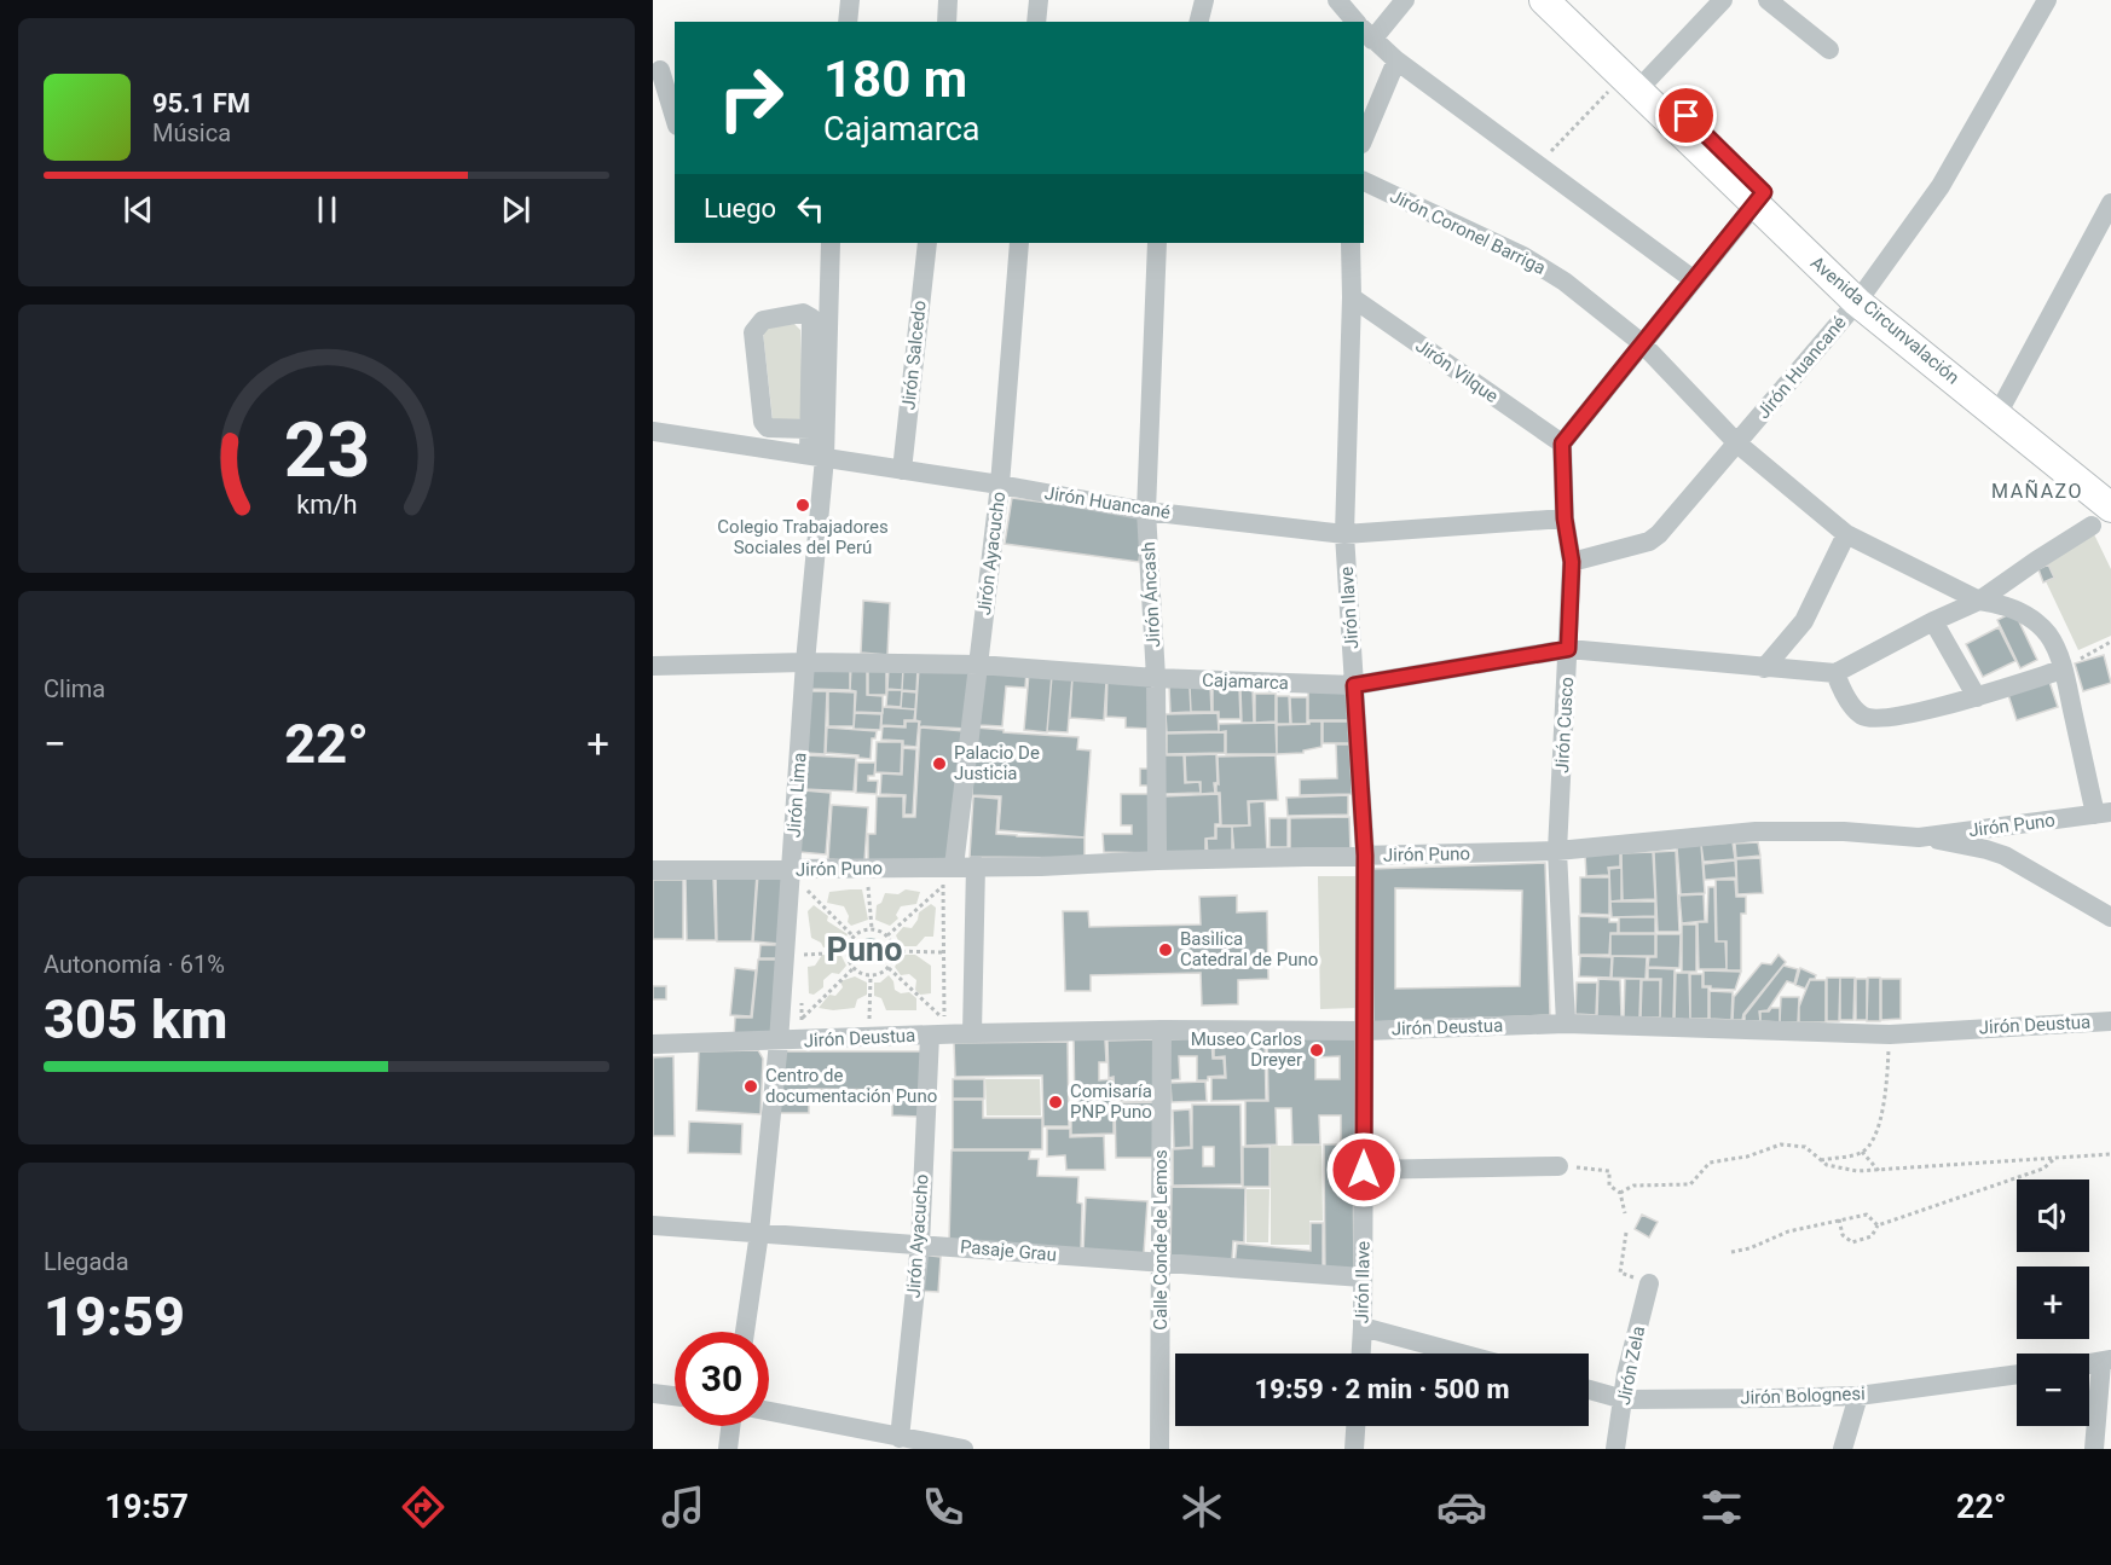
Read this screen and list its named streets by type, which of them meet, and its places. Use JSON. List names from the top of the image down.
{
  "streets": {
    "highway": ["Avenida Circunvalación"],
    "street": [
      "Jirón Coronel Barriga",
      "Jirón Salcedo",
      "Jirón Huancané",
      "Jirón Vilque",
      "Jirón Ayacucho",
      "Jirón Áncash",
      "Jirón Ilave",
      "Cajamarca",
      "Jirón Cusco",
      "Jirón Lima",
      "Jirón Puno",
      "Jirón Deustua",
      "Calle Conde de Lemos",
      "Pasaje Grau",
      "Jirón Zela",
      "Jirón Bolognesi"
    ]
  },
  "crossings": [
    ["Jirón Coronel Barriga", "Jirón Huancané"],
    ["Jirón Coronel Barriga", "Jirón Puno"],
    ["Avenida Circunvalación", "Jirón Huancané"],
    ["Jirón Salcedo", "Jirón Huancané"],
    ["Jirón Huancané", "Jirón Ayacucho"],
    ["Jirón Huancané", "Jirón Áncash"],
    ["Jirón Huancané", "Jirón Ilave"],
    ["Jirón Huancané", "Jirón Cusco"],
    ["Jirón Huancané", "Jirón Lima"],
    ["Jirón Vilque", "Jirón Ilave"],
    ["Jirón Vilque", "Jirón Cusco"],
    ["Jirón Ayacucho", "Cajamarca"],
    ["Jirón Ayacucho", "Jirón Puno"],
    ["Jirón Ayacucho", "Jirón Deustua"],
    ["Jirón Ayacucho", "Pasaje Grau"],
    ["Jirón Áncash", "Cajamarca"],
    ["Jirón Áncash", "Jirón Puno"],
    ["Jirón Ilave", "Cajamarca"],
    ["Jirón Ilave", "Jirón Puno"],
    ["Jirón Ilave", "Jirón Deustua"],
    ["Jirón Ilave", "Pasaje Grau"],
    ["Cajamarca", "Jirón Cusco"],
    ["Cajamarca", "Jirón Lima"],
    ["Jirón Cusco", "Jirón Puno"],
    ["Jirón Cusco", "Jirón Deustua"],
    ["Jirón Lima", "Jirón Puno"],
    ["Jirón Lima", "Jirón Deustua"],
    ["Jirón Lima", "Pasaje Grau"],
    ["Jirón Deustua", "Calle Conde de Lemos"],
    ["Calle Conde de Lemos", "Pasaje Grau"],
    ["Jirón Zela", "Jirón Bolognesi"]
  ],
  "districts": ["MAÑAZO", "Puno"],
  "places": [
    "Colegio Trabajadores Sociales del Perú",
    "Palacio De Justicia",
    "Basilica Catedral de Puno",
    "Museo Carlos Dreyer",
    "Centro de documentación Puno",
    "Comisaría PNP Puno"
  ],
  "page": {
    "turn": ["180 m", "Cajamarca"],
    "song": ["95.1 FM", "Música"],
    "then": "Luego",
    "tile": [
      "Clima",
      ["Autonomía · 61%", "305 km"],
      ["Llegada", "19:59"]
    ],
    "heat": ["−", "22°", "+"],
    "map_buttons": ["+", "−"],
    "limit": "30",
    "trip": "19:59 · 2 min · 500 m",
    "tabs": ["19:57", "22°"],
    "gauge": ["23", "km/h"]
  }
}
